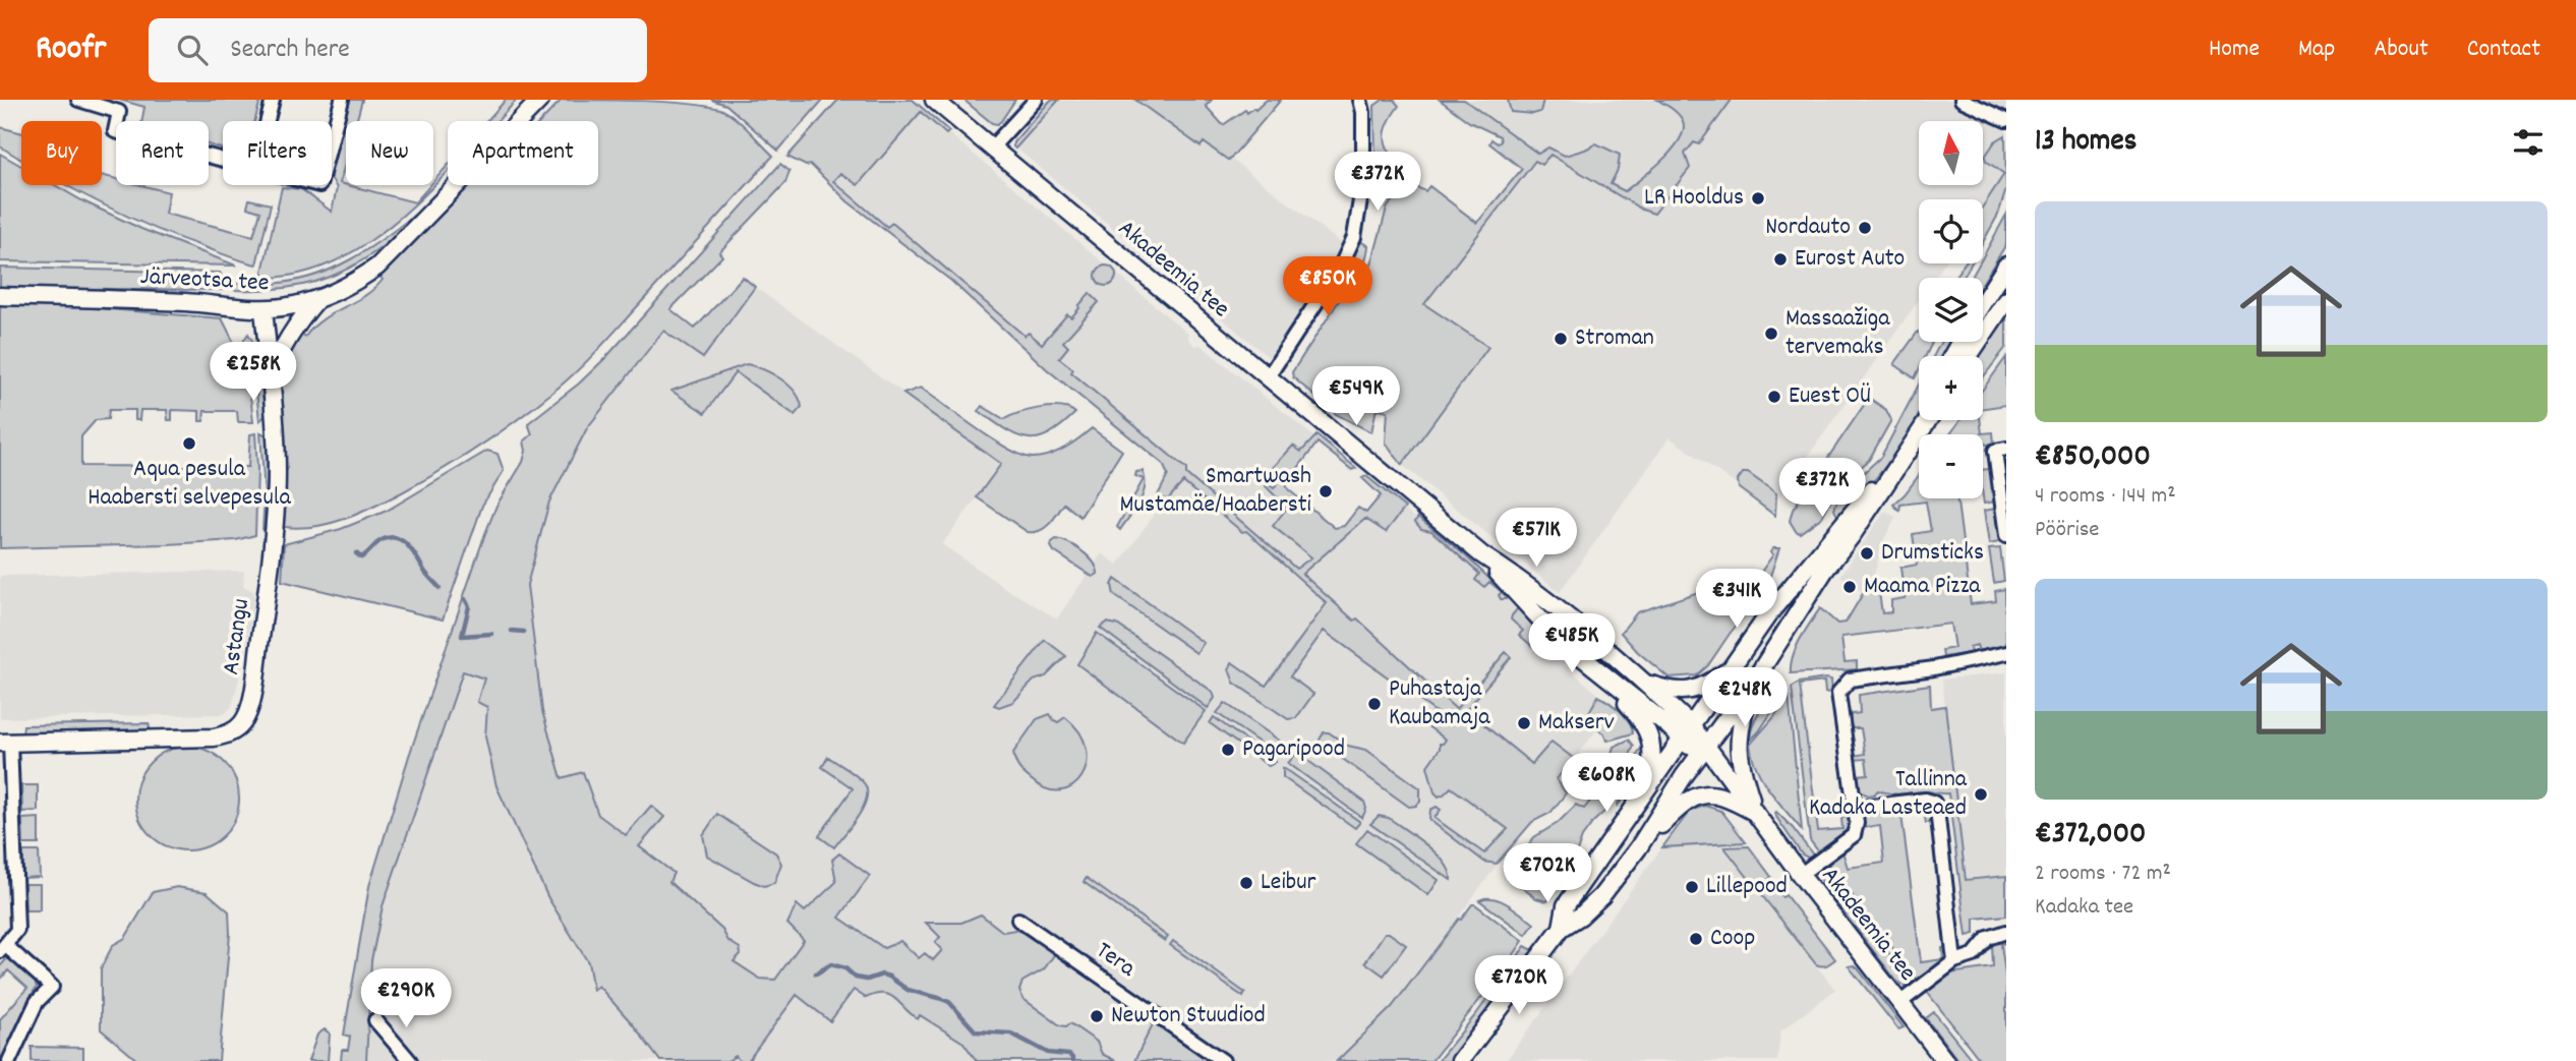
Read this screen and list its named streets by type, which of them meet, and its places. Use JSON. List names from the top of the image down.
{
  "streets": {
    "main road": ["Akadeemia tee", "Järveotsa tee", "Astangu"],
    "street": ["Tera"]
  },
  "crossings": [
    ["Järveotsa tee", "Astangu"]
  ],
  "places": [
    "LR Hooldus",
    "Nordauto",
    "Eurost Auto",
    "Massaažiga tervemaks",
    "Stroman",
    "Euest OÜ",
    "Aqua pesula Haabersti selvepesula",
    "Smartwash Mustamäe/Haabersti",
    "Drumsticks",
    "Maama Pizza",
    "Puhastaja Kaubamaja",
    "Makserv",
    "Pagaripood",
    "Tallinna Kadaka Lasteaed",
    "Leibur",
    "Lillepood",
    "Coop",
    "Newton Stuudiod"
  ],
  "north": "top",
  "page": {
    "header": "Roofr",
    "search": "Search here",
    "nav": [
      "Home",
      "Map",
      "About",
      "Contact"
    ],
    "heading": "13 homes",
    "map_buttons": ["+", "−"],
    "chip": [
      "Buy",
      "Rent",
      "Filters",
      "New",
      "Apartment"
    ],
    "price": [
      "€372K",
      "€850K",
      "€258K",
      "€549K",
      "€372K",
      "€571K",
      "€341K",
      "€485K",
      "€248K",
      "€608K",
      "€702K",
      "€720K",
      "€290K"
    ],
    "list": [
      {
        "name": "€850,000",
        "note": "4 rooms · 144 m² · Pöörise"
      },
      {
        "name": "€372,000",
        "note": "2 rooms · 72 m² · Kadaka tee"
      }
    ]
  }
}
